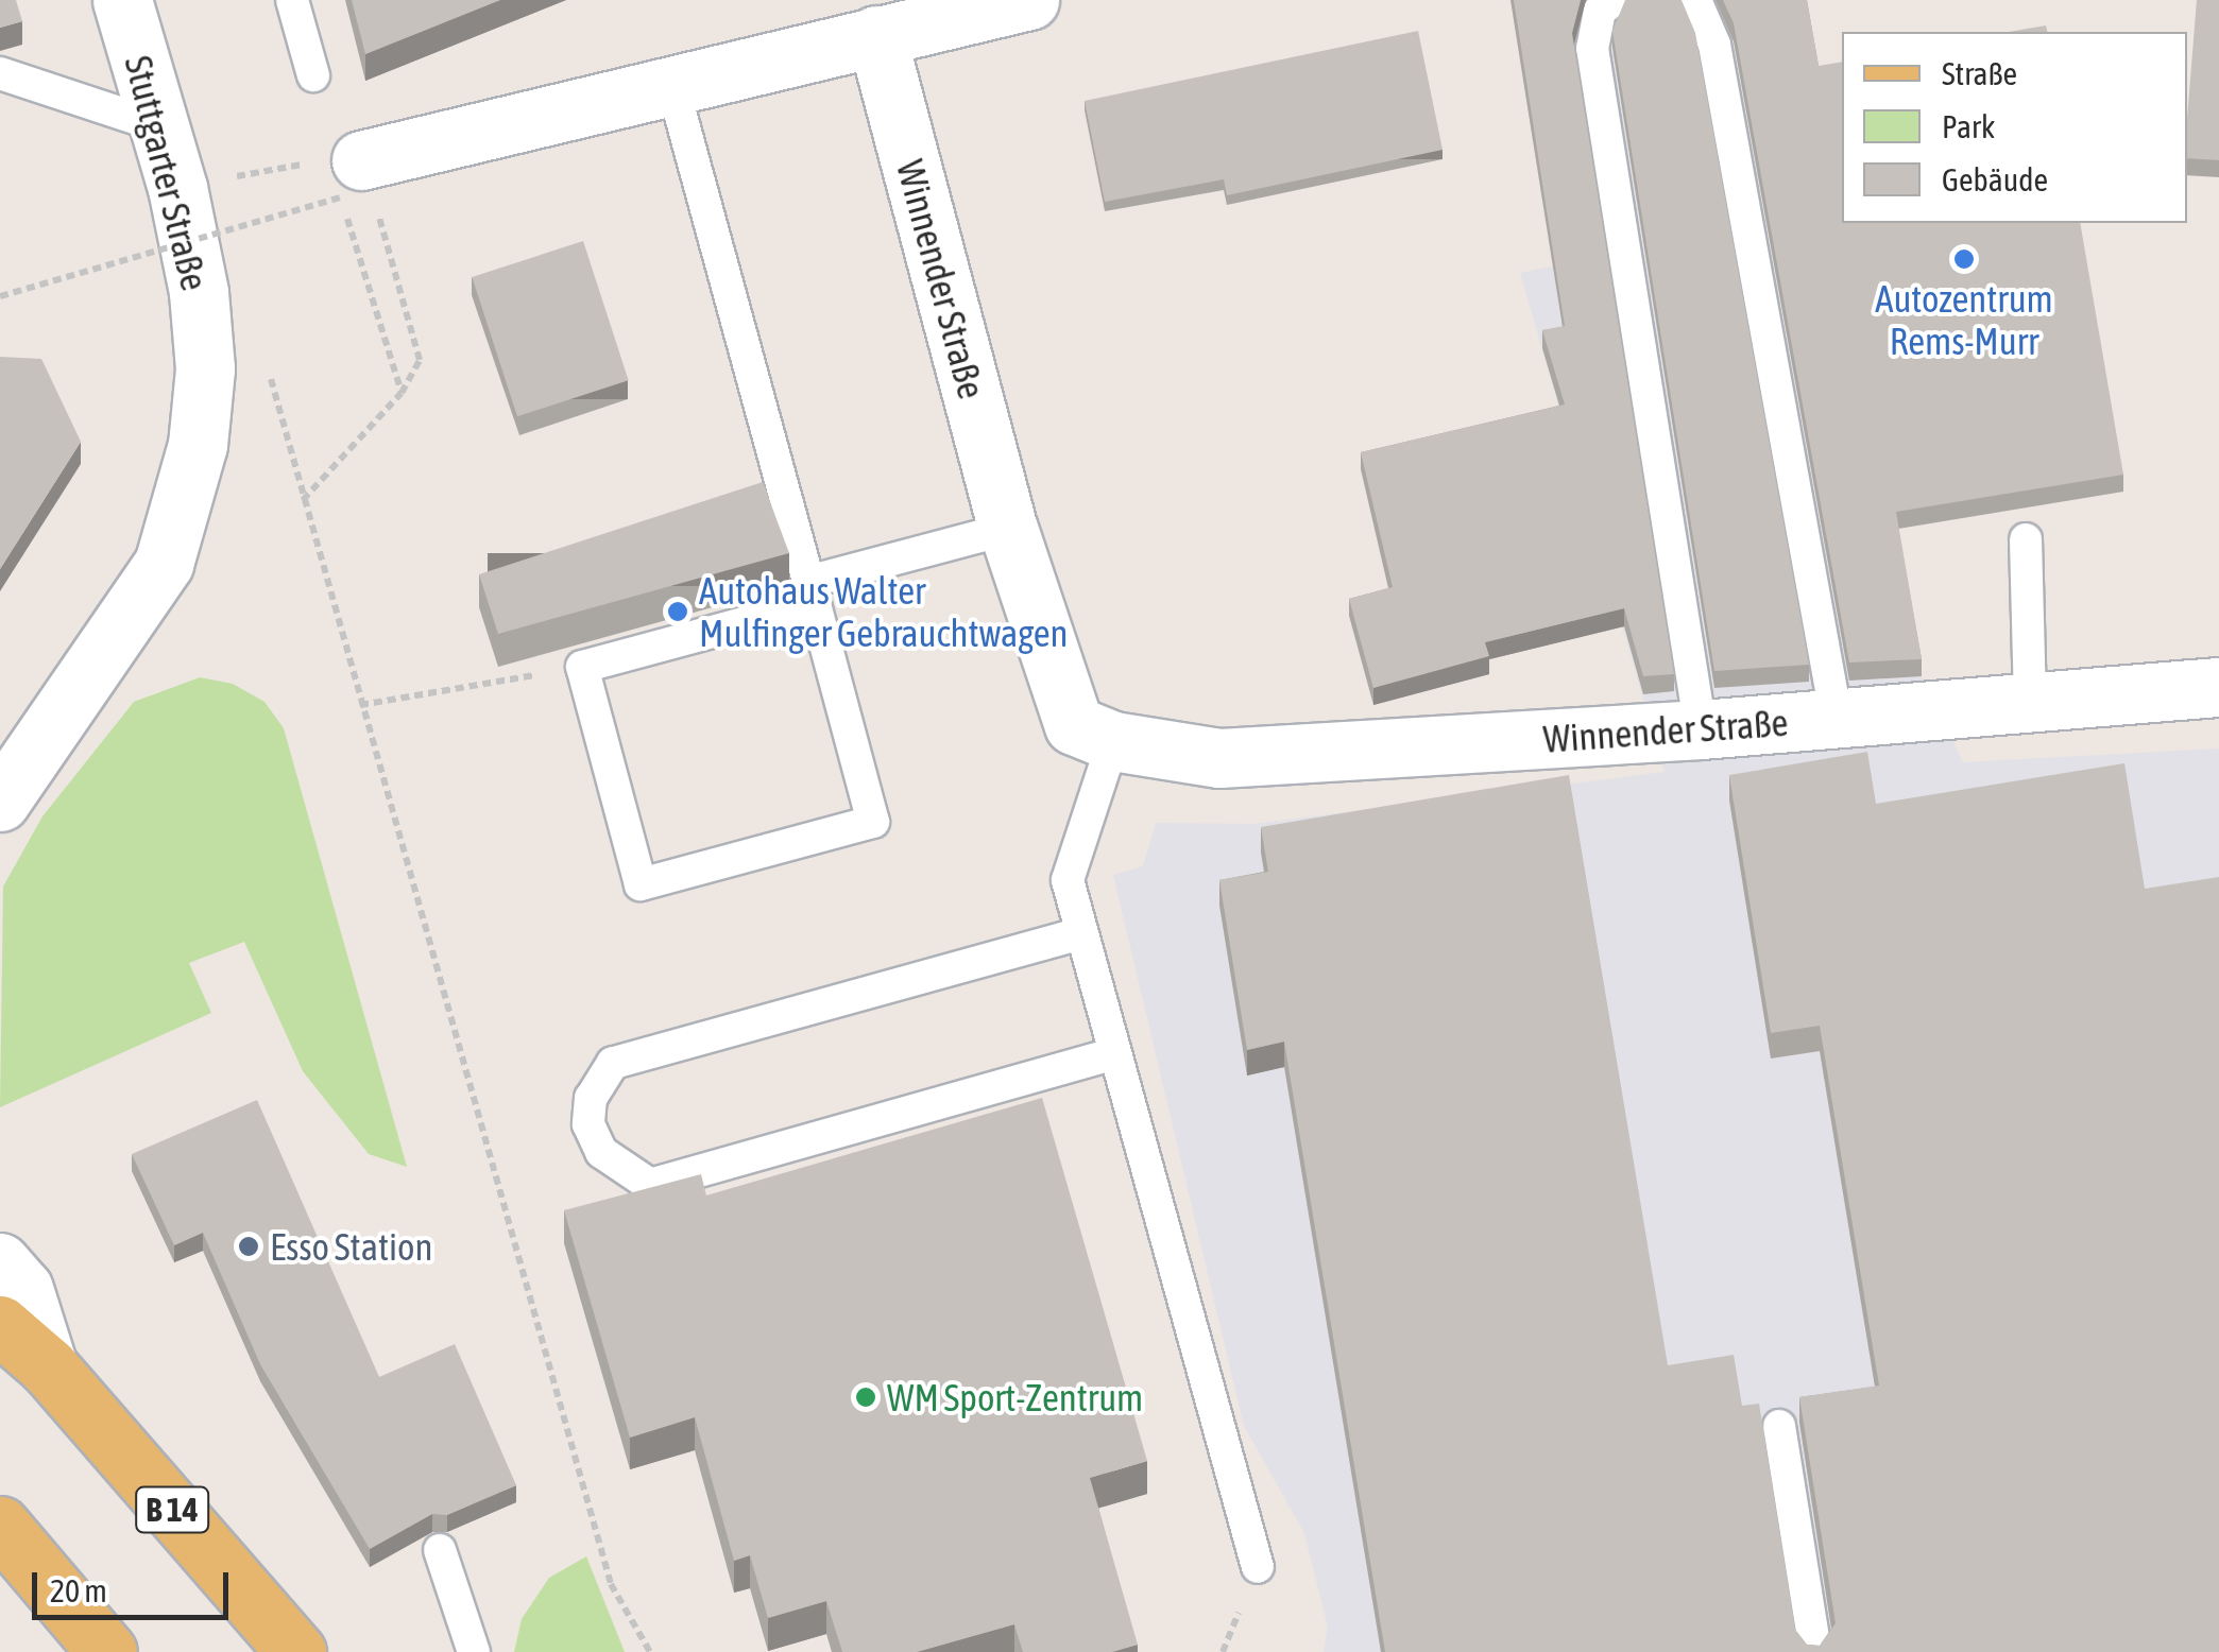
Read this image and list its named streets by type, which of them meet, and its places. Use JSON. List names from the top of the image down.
{
  "streets": {
    "main road": ["B 14"],
    "street": ["Stuttgarter Straße", "Winnender Straße"]
  },
  "places": [
    "Autozentrum Rems-Murr",
    "Autohaus Walter Mulfinger Gebrauchtwagen",
    "Esso Station",
    "WM Sport-Zentrum"
  ],
  "legend": ["Straße", "Park", "Gebäude"],
  "scale_bar": "20 m"
}
